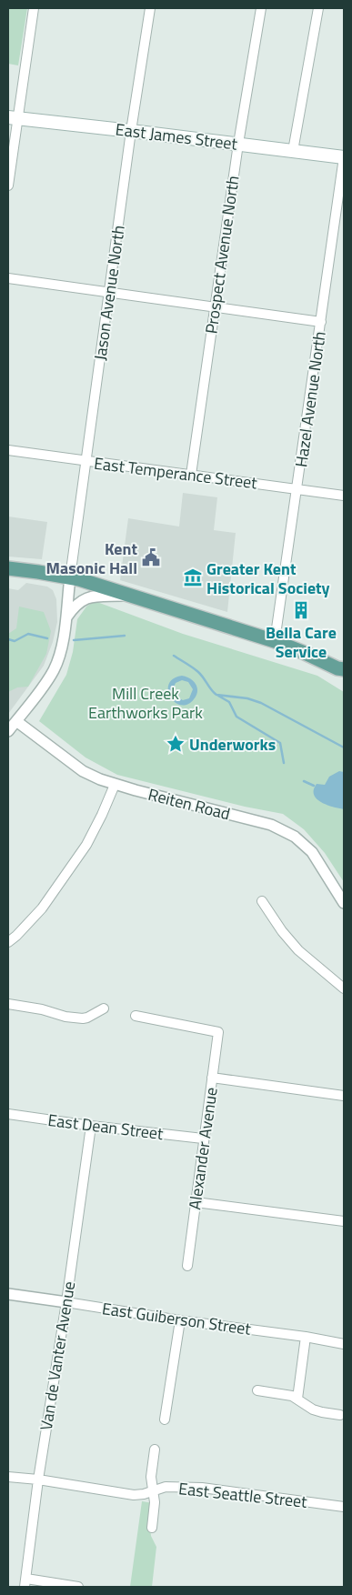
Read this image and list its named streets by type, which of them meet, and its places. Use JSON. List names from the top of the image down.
{
  "streets": {
    "main road": ["East James Street"],
    "street": [
      "Prospect Avenue North",
      "Jason Avenue North",
      "Hazel Avenue North",
      "East Temperance Street",
      "Reiten Road",
      "East Dean Street",
      "Alexander Avenue",
      "East Guiberson Street",
      "Van de Vanter Avenue",
      "East Seattle Street"
    ]
  },
  "crossings": [
    ["East James Street", "Prospect Avenue North"],
    ["East James Street", "Jason Avenue North"],
    ["East James Street", "Hazel Avenue North"],
    ["Prospect Avenue North", "East Temperance Street"],
    ["Jason Avenue North", "East Temperance Street"],
    ["Hazel Avenue North", "East Temperance Street"],
    ["East Dean Street", "Alexander Avenue"],
    ["East Dean Street", "Van de Vanter Avenue"],
    ["East Guiberson Street", "Van de Vanter Avenue"],
    ["Van de Vanter Avenue", "East Seattle Street"]
  ],
  "parks": ["Mill Creek Earthworks Park"],
  "places": {
    "public building": ["Kent Masonic Hall"],
    "museum": ["Greater Kent Historical Society"],
    "building": ["Bella Care Service"],
    "place": ["Underworks"]
  }
}
